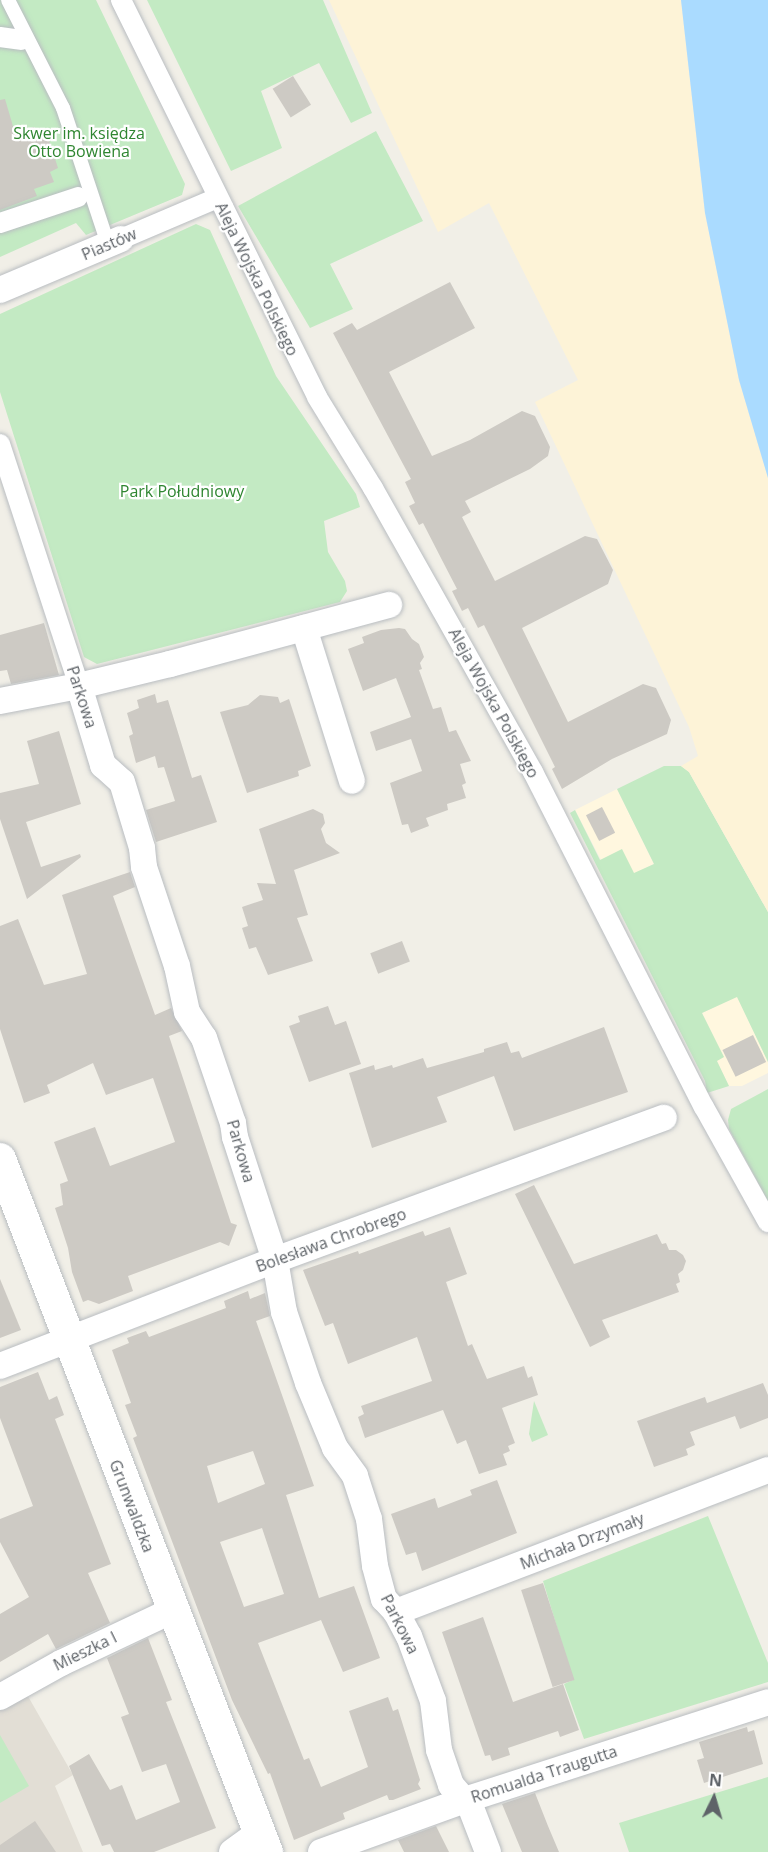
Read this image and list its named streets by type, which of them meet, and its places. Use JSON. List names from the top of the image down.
{
  "streets": {
    "street": [
      "Piastów",
      "Aleja Wojska Polskiego",
      "Parkowa",
      "Bolesława Chrobrego",
      "Grunwaldzka",
      "Michała Drzymały",
      "Mieszka I",
      "Romualda Traugutta"
    ]
  },
  "crossings": [
    ["Piastów", "Aleja Wojska Polskiego"],
    ["Parkowa", "Bolesława Chrobrego"],
    ["Parkowa", "Michała Drzymały"],
    ["Parkowa", "Romualda Traugutta"],
    ["Bolesława Chrobrego", "Grunwaldzka"],
    ["Grunwaldzka", "Mieszka I"]
  ],
  "parks": ["Skwer im. księdza Otto Bowiena", "Park Południowy"],
  "north": "top"
}
